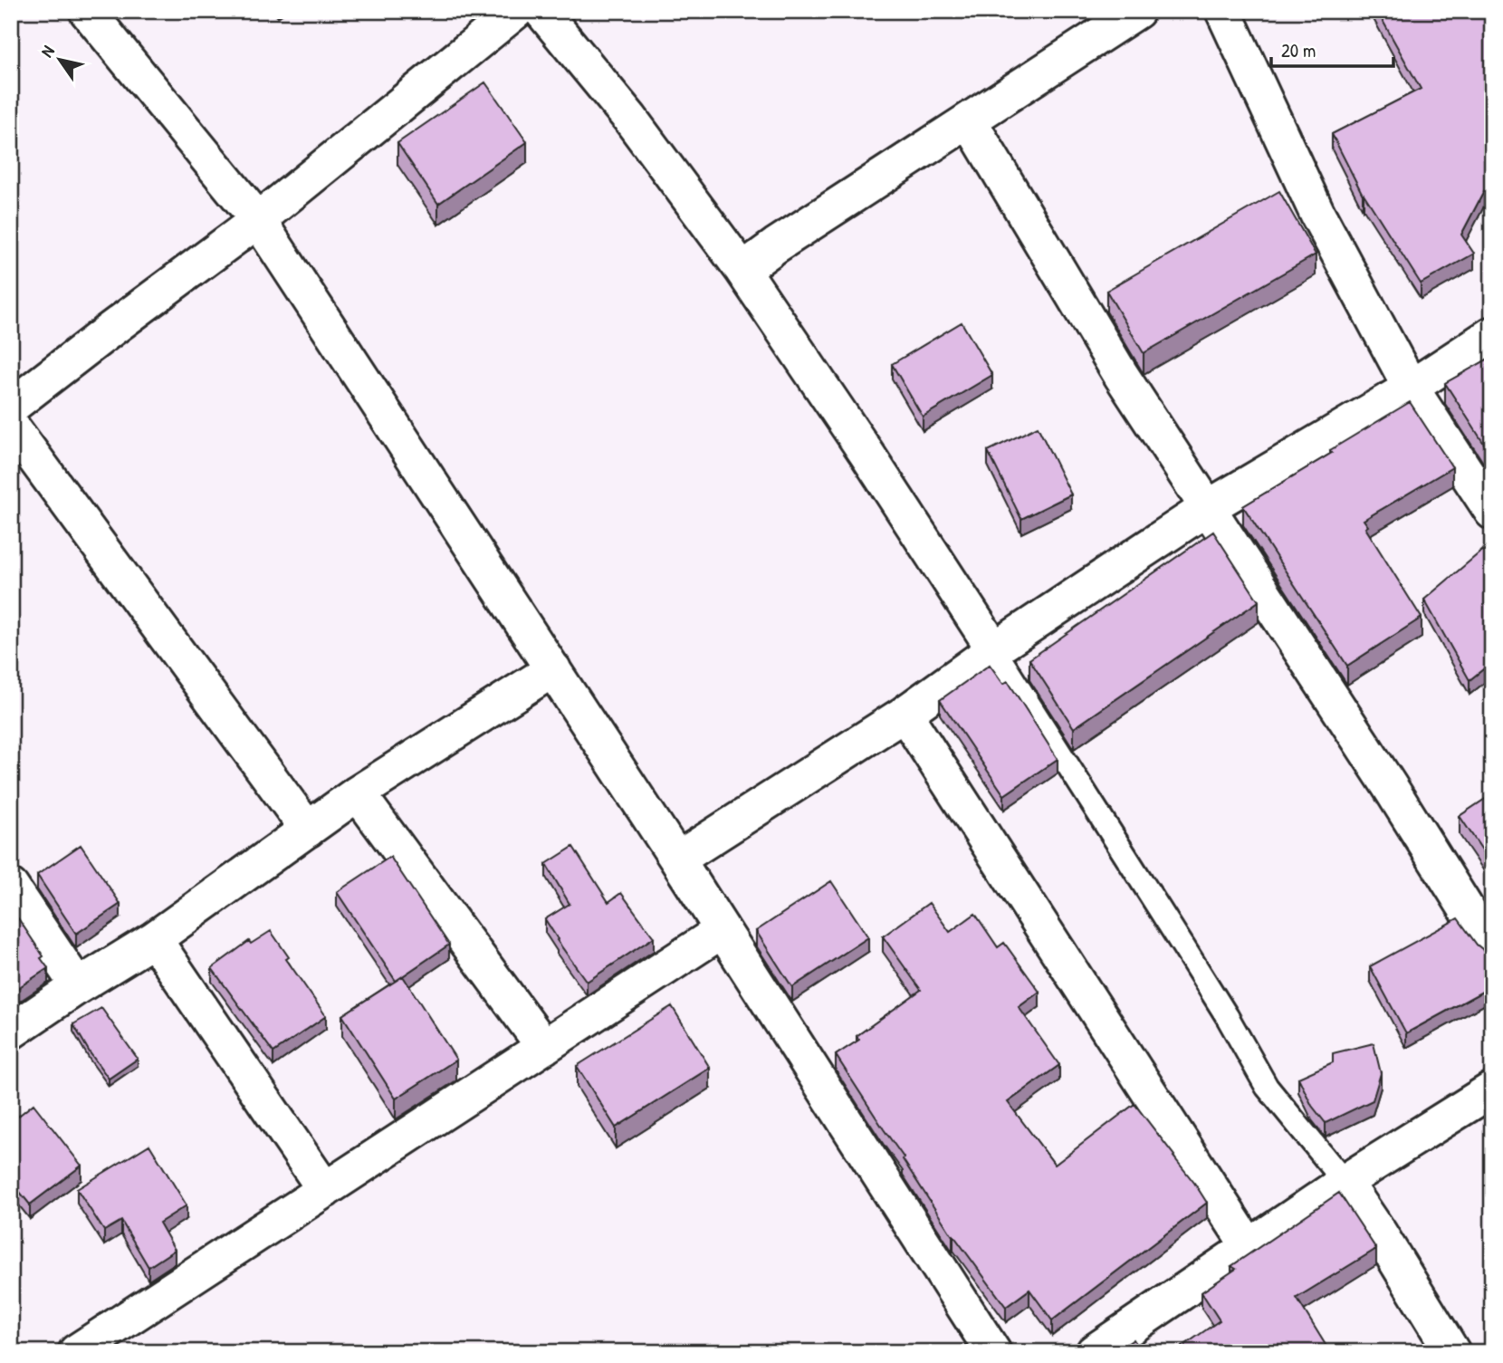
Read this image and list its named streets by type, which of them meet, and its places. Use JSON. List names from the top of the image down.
{
  "scale_bar": "20 m",
  "north": "top left"
}
